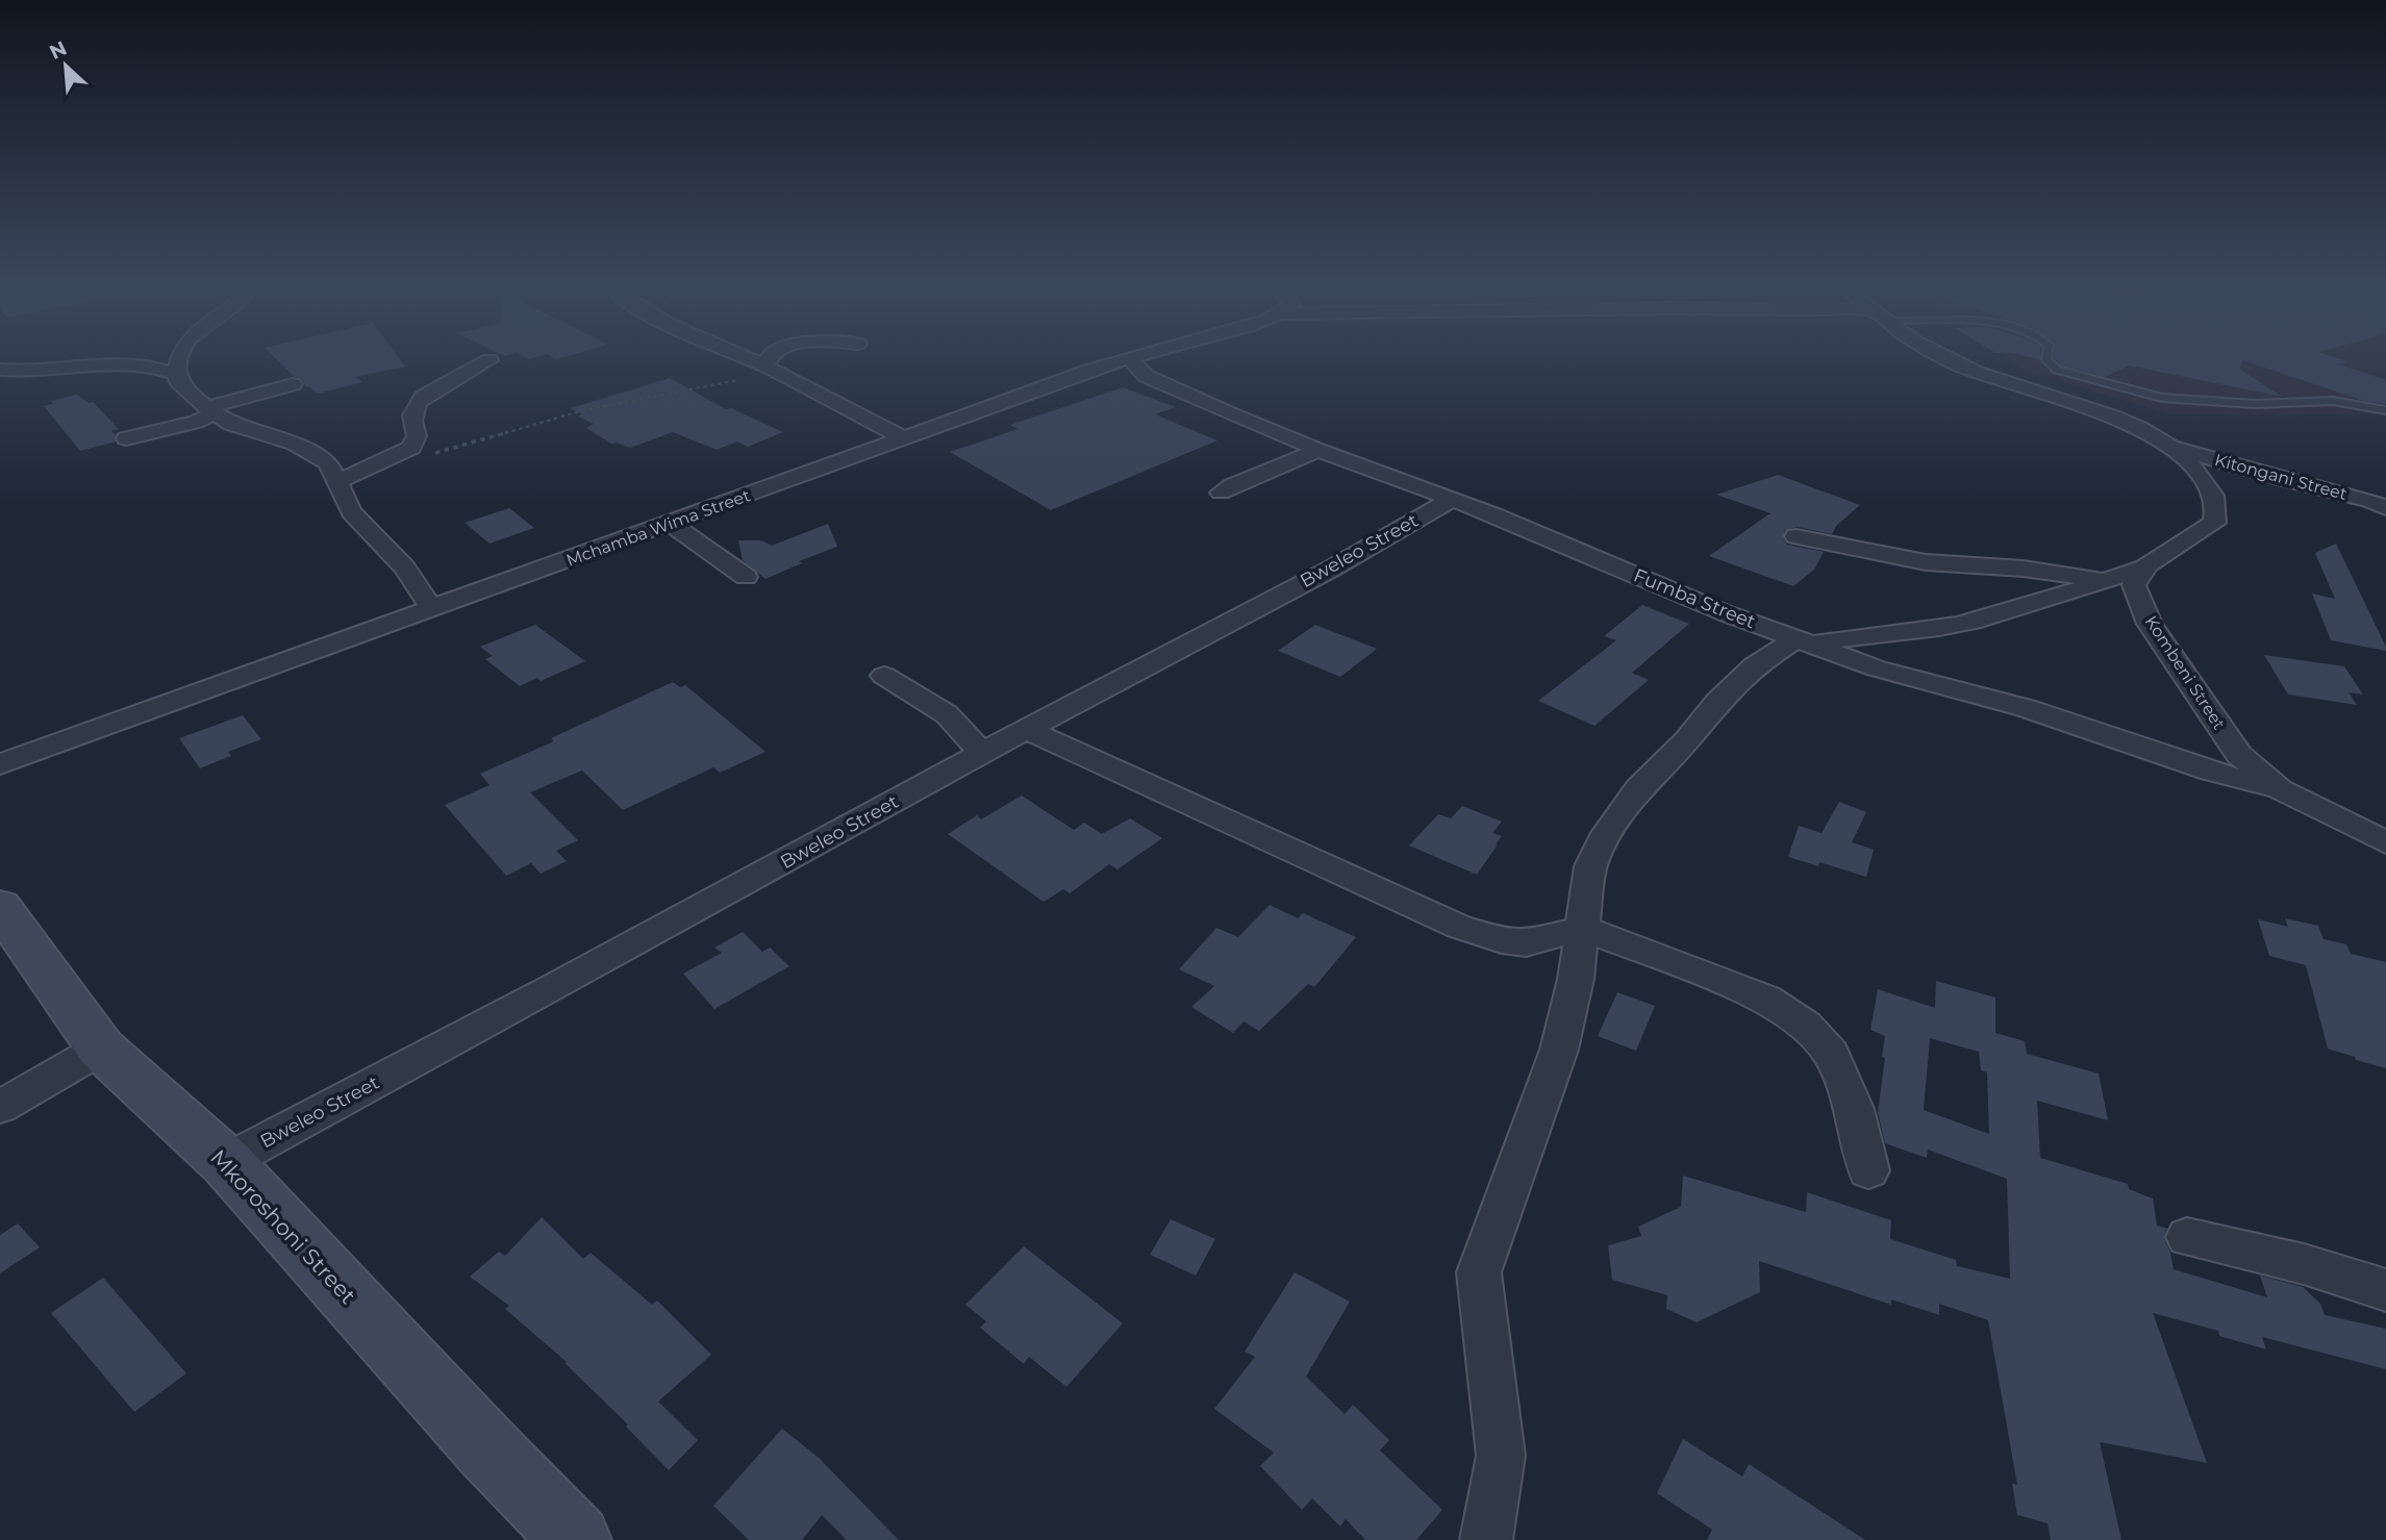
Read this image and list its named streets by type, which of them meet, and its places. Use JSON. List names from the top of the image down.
{
  "streets": {
    "street": [
      "Kitongani Street",
      "Mchamba Wima Street",
      "Bweleo Street",
      "Fumba Street",
      "Kombeni Street",
      "Mkoroshoni Street"
    ]
  },
  "crossings": [
    ["Bweleo Street", "Fumba Street"],
    ["Bweleo Street", "Mkoroshoni Street"],
    ["Fumba Street", "Kombeni Street"]
  ],
  "north": "top left"
}
